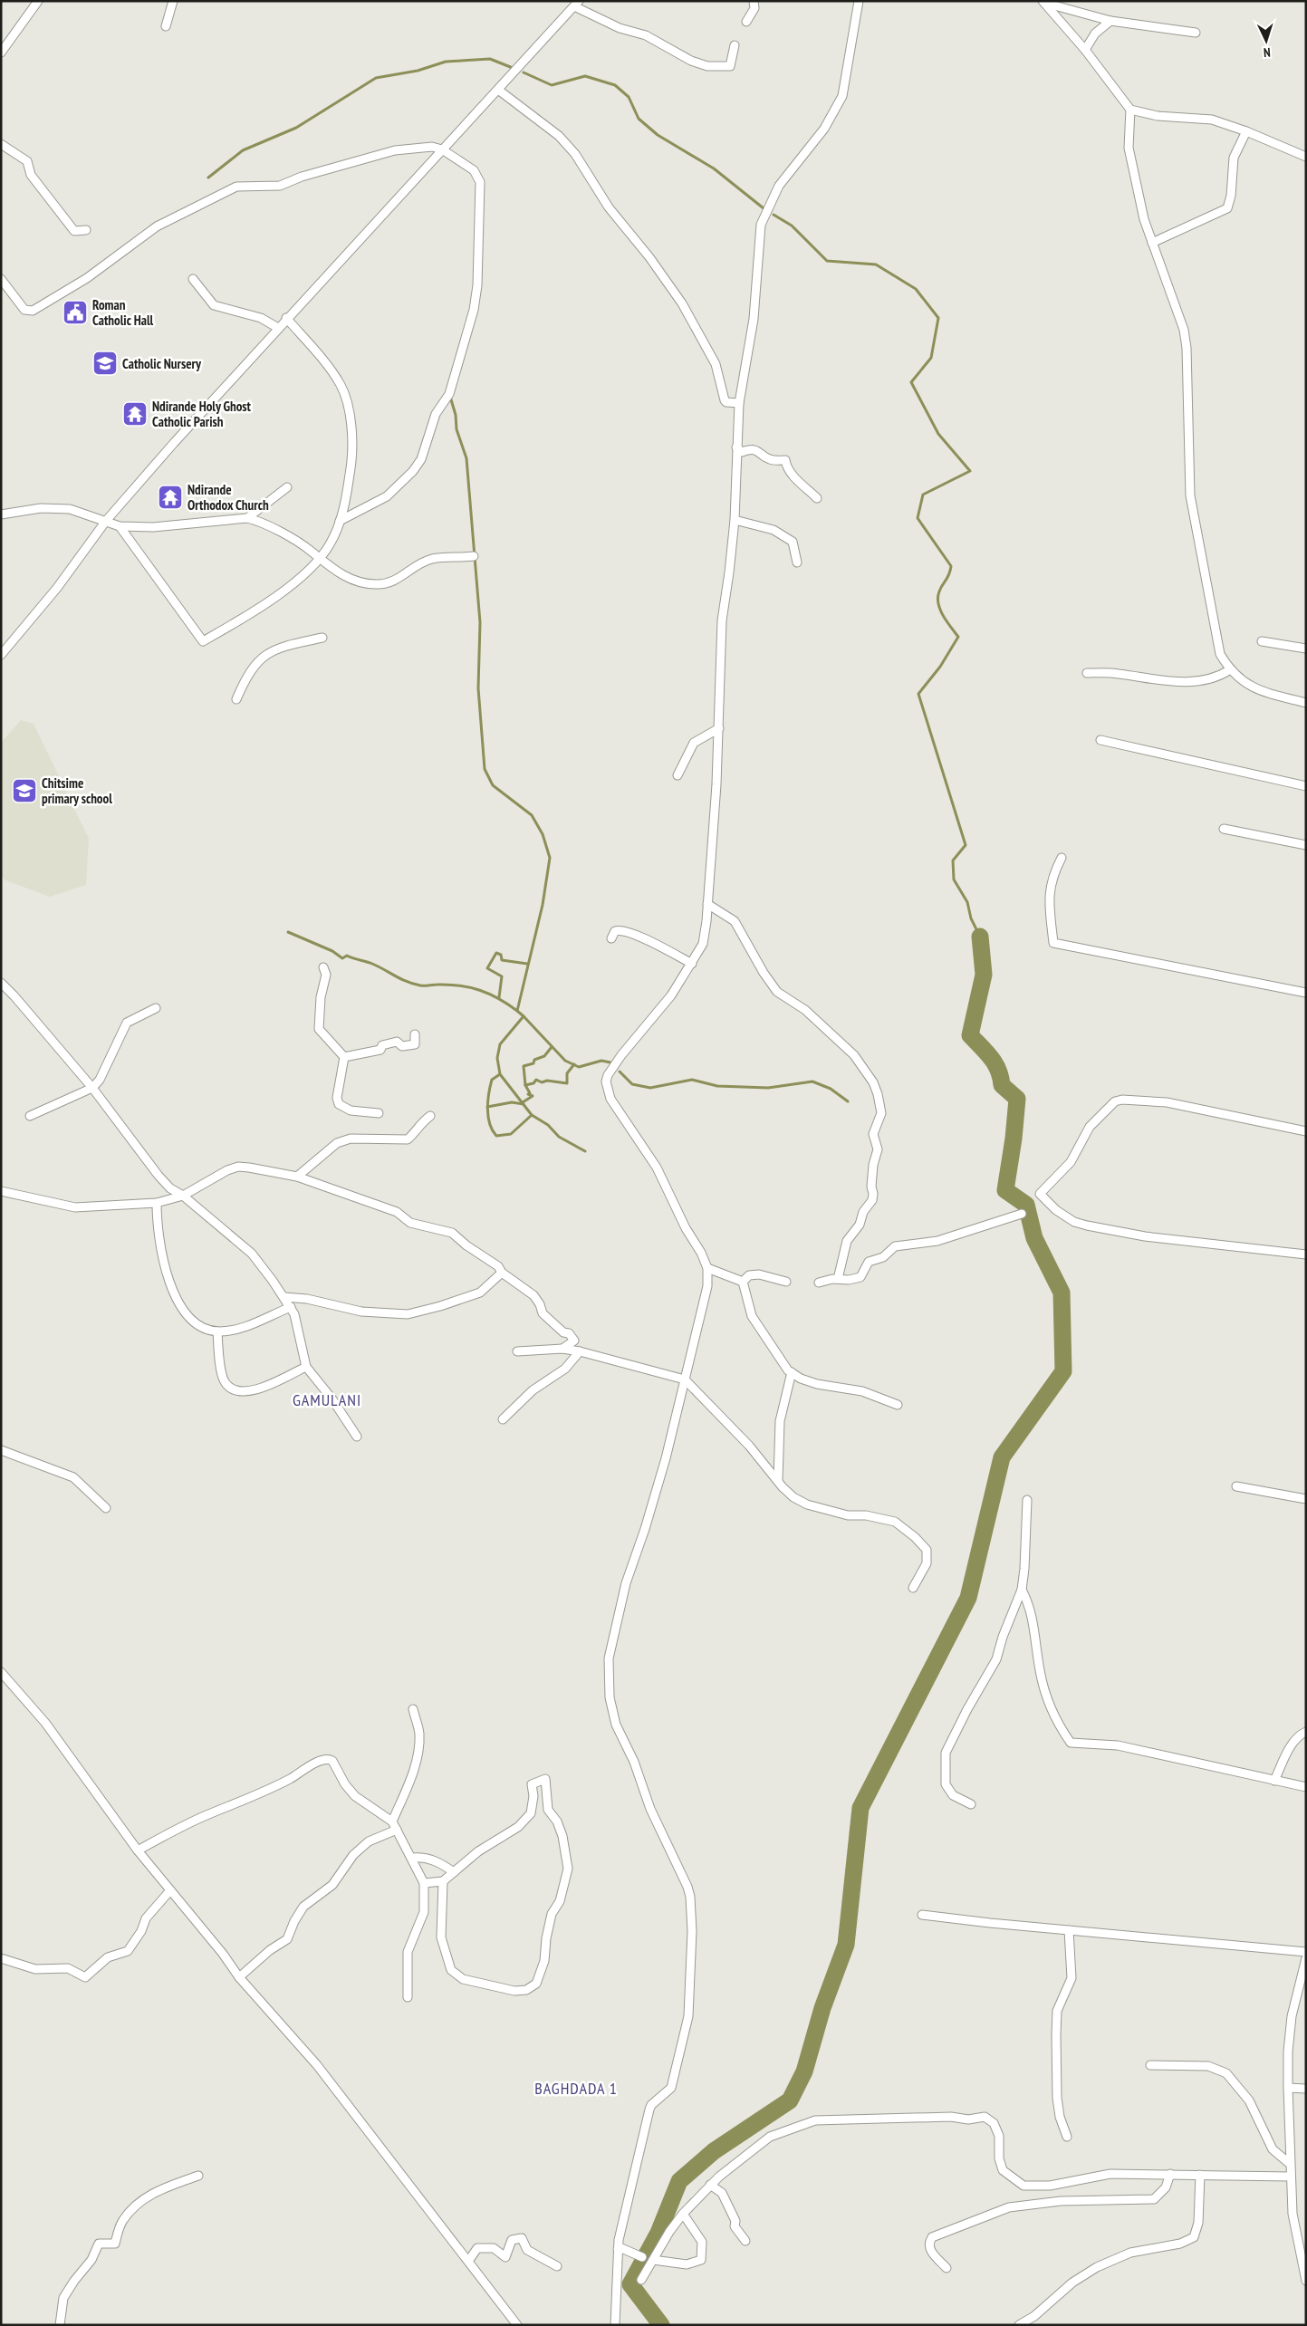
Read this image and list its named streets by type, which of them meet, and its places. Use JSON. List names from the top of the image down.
{
  "districts": ["GAMULANI", "BAGHDADA 1"],
  "places": {
    "public building": ["Roman Catholic Hall"],
    "school or university": ["Catholic Nursery", "Chitsime primary school"],
    "temple": ["Ndirande Holy Ghost Catholic Parish", "Ndirande Orthodox Church"]
  },
  "north": "bottom"
}
